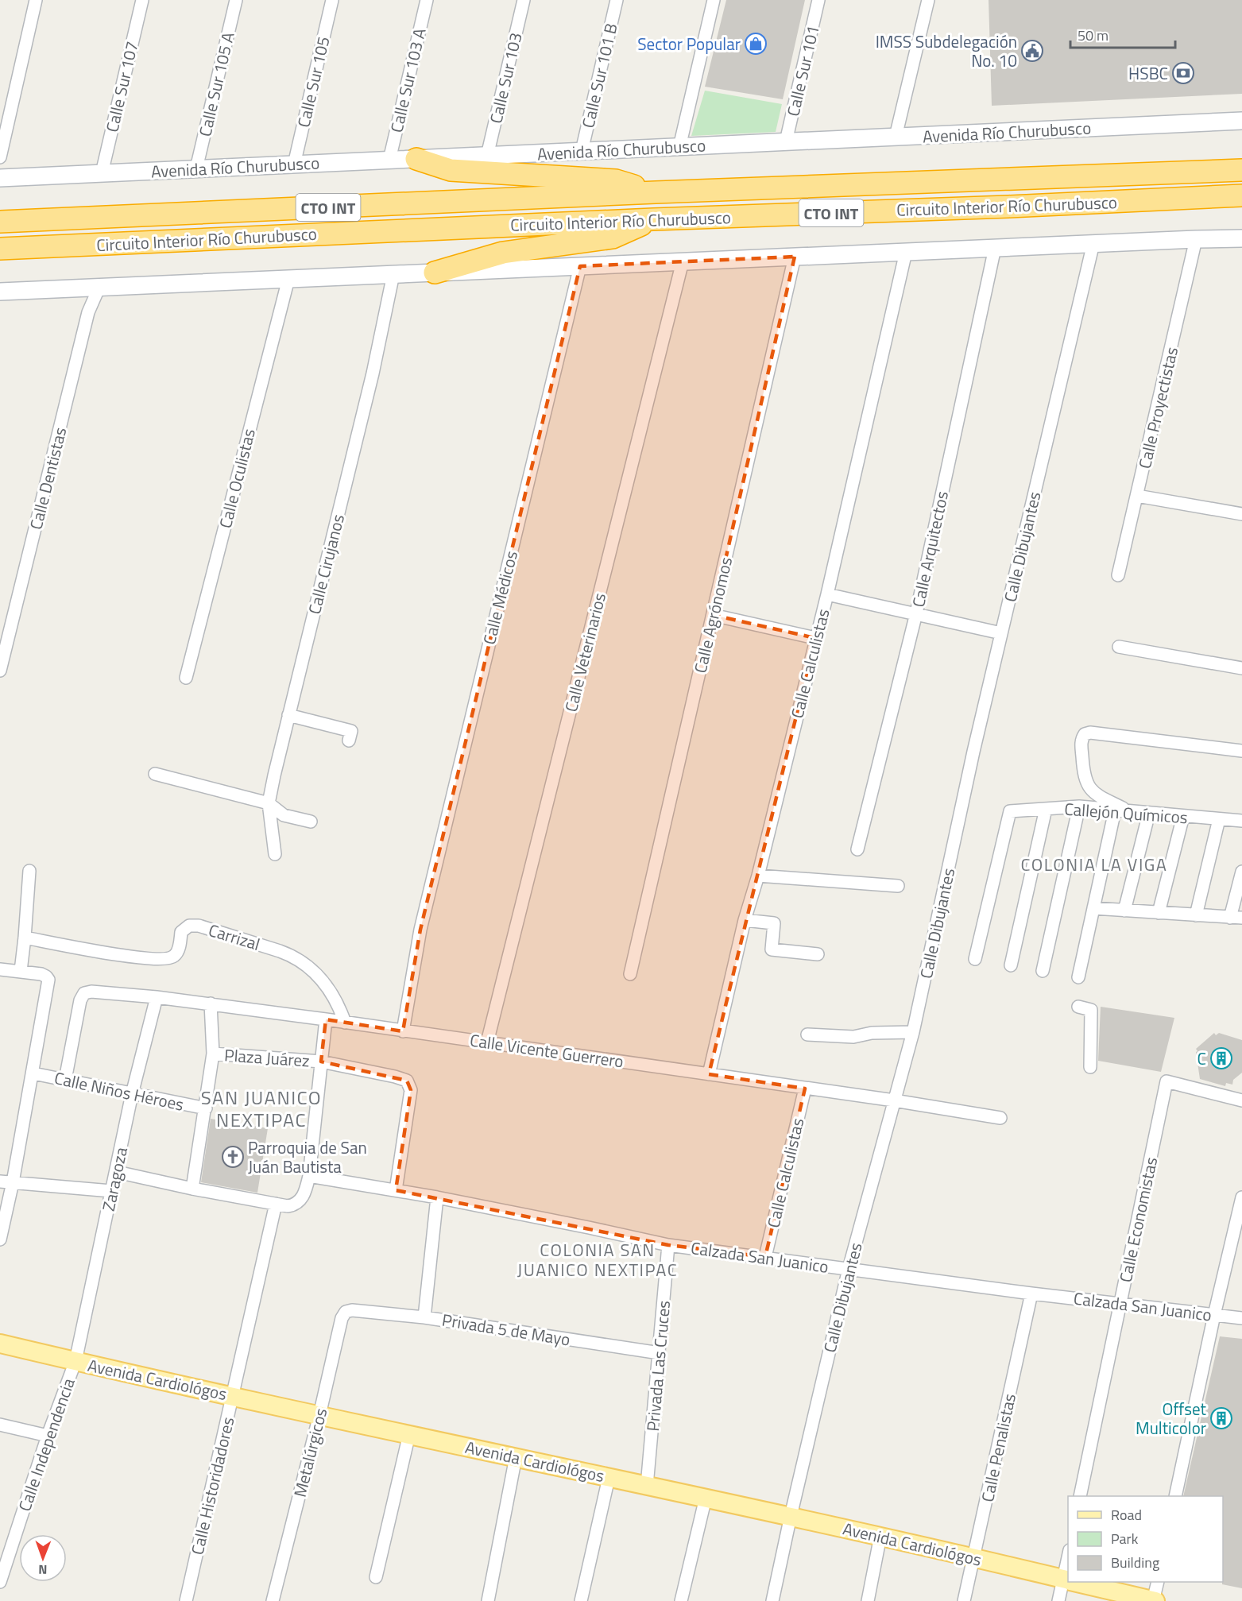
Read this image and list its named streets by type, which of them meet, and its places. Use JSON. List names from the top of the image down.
{
  "streets": {
    "highway": ["Circuito Interior Río Churubusco", "CTO INT"],
    "main road": ["Avenida Río Churubusco", "Avenida Cardiológos"],
    "street": [
      "Calle Sur 101",
      "Calle Sur 101 B",
      "Calle Sur 103",
      "Calle Sur 103 A",
      "Calle Sur 105",
      "Calle Sur 105 A",
      "Calle Sur 107",
      "Calle Proyectistas",
      "Calle Dentistas",
      "Calle Oculistas",
      "Calle Dibujantes",
      "Calle Arquitectos",
      "Calle Cirujanos",
      "Calle Médicos",
      "Calle Agrónomos",
      "Calle Veterinarios",
      "Calle Calculistas",
      "Callejón Químicos",
      "Carrizal",
      "Calle Vicente Guerrero",
      "Plaza Juárez",
      "Calle Niños Héroes",
      "Zaragoza",
      "Calle Economistas",
      "Calzada San Juanico",
      "Privada 5 de Mayo",
      "Privada Las Cruces",
      "Calle Independencia",
      "Calle Penalistas",
      "Metalúrgicos",
      "Calle Historidadores"
    ]
  },
  "crossings": [
    ["Calle Sur 101", "Avenida Río Churubusco"],
    ["Calle Sur 101 B", "Avenida Río Churubusco"],
    ["Calle Sur 103", "Avenida Río Churubusco"],
    ["Calle Sur 103 A", "Avenida Río Churubusco"],
    ["Calle Sur 105", "Avenida Río Churubusco"],
    ["Calle Sur 105 A", "Avenida Río Churubusco"],
    ["Calle Sur 107", "Avenida Río Churubusco"],
    ["Calle Dibujantes", "Calle Vicente Guerrero"],
    ["Calle Dibujantes", "Calzada San Juanico"],
    ["Calle Dibujantes", "Avenida Cardiológos"],
    ["Calle Médicos", "Calle Vicente Guerrero"],
    ["Calle Veterinarios", "Calle Vicente Guerrero"],
    ["Calle Calculistas", "Calle Vicente Guerrero"],
    ["Calle Calculistas", "Calzada San Juanico"],
    ["Carrizal", "Calle Vicente Guerrero"],
    ["Calle Vicente Guerrero", "Calle Niños Héroes"],
    ["Calle Vicente Guerrero", "Zaragoza"],
    ["Plaza Juárez", "Calzada San Juanico"],
    ["Calle Niños Héroes", "Zaragoza"],
    ["Zaragoza", "Avenida Cardiológos"],
    ["Zaragoza", "Calle Independencia"],
    ["Calle Economistas", "Calzada San Juanico"],
    ["Calzada San Juanico", "Privada Las Cruces"],
    ["Calzada San Juanico", "Calle Penalistas"],
    ["Privada 5 de Mayo", "Privada Las Cruces"],
    ["Privada 5 de Mayo", "Metalúrgicos"],
    ["Privada Las Cruces", "Avenida Cardiológos"],
    ["Avenida Cardiológos", "Calle Independencia"],
    ["Avenida Cardiológos", "Calle Penalistas"],
    ["Avenida Cardiológos", "Metalúrgicos"],
    ["Avenida Cardiológos", "Calle Historidadores"]
  ],
  "districts": ["COLONIA LA VIGA", "SAN JUANICO NEXTIPAC", "COLONIA SAN JUANICO NEXTIPAC"],
  "places": {
    "shop": ["Sector Popular"],
    "public building": ["IMSS Subdelegación No. 10"],
    "bank": ["HSBC"],
    "building": ["C", "Offset Multicolor"],
    "church": ["Parroquia de San Juán Bautista"]
  },
  "legend": ["Road", "Park", "Building"],
  "scale_bar": "50 m",
  "north": "bottom"
}
